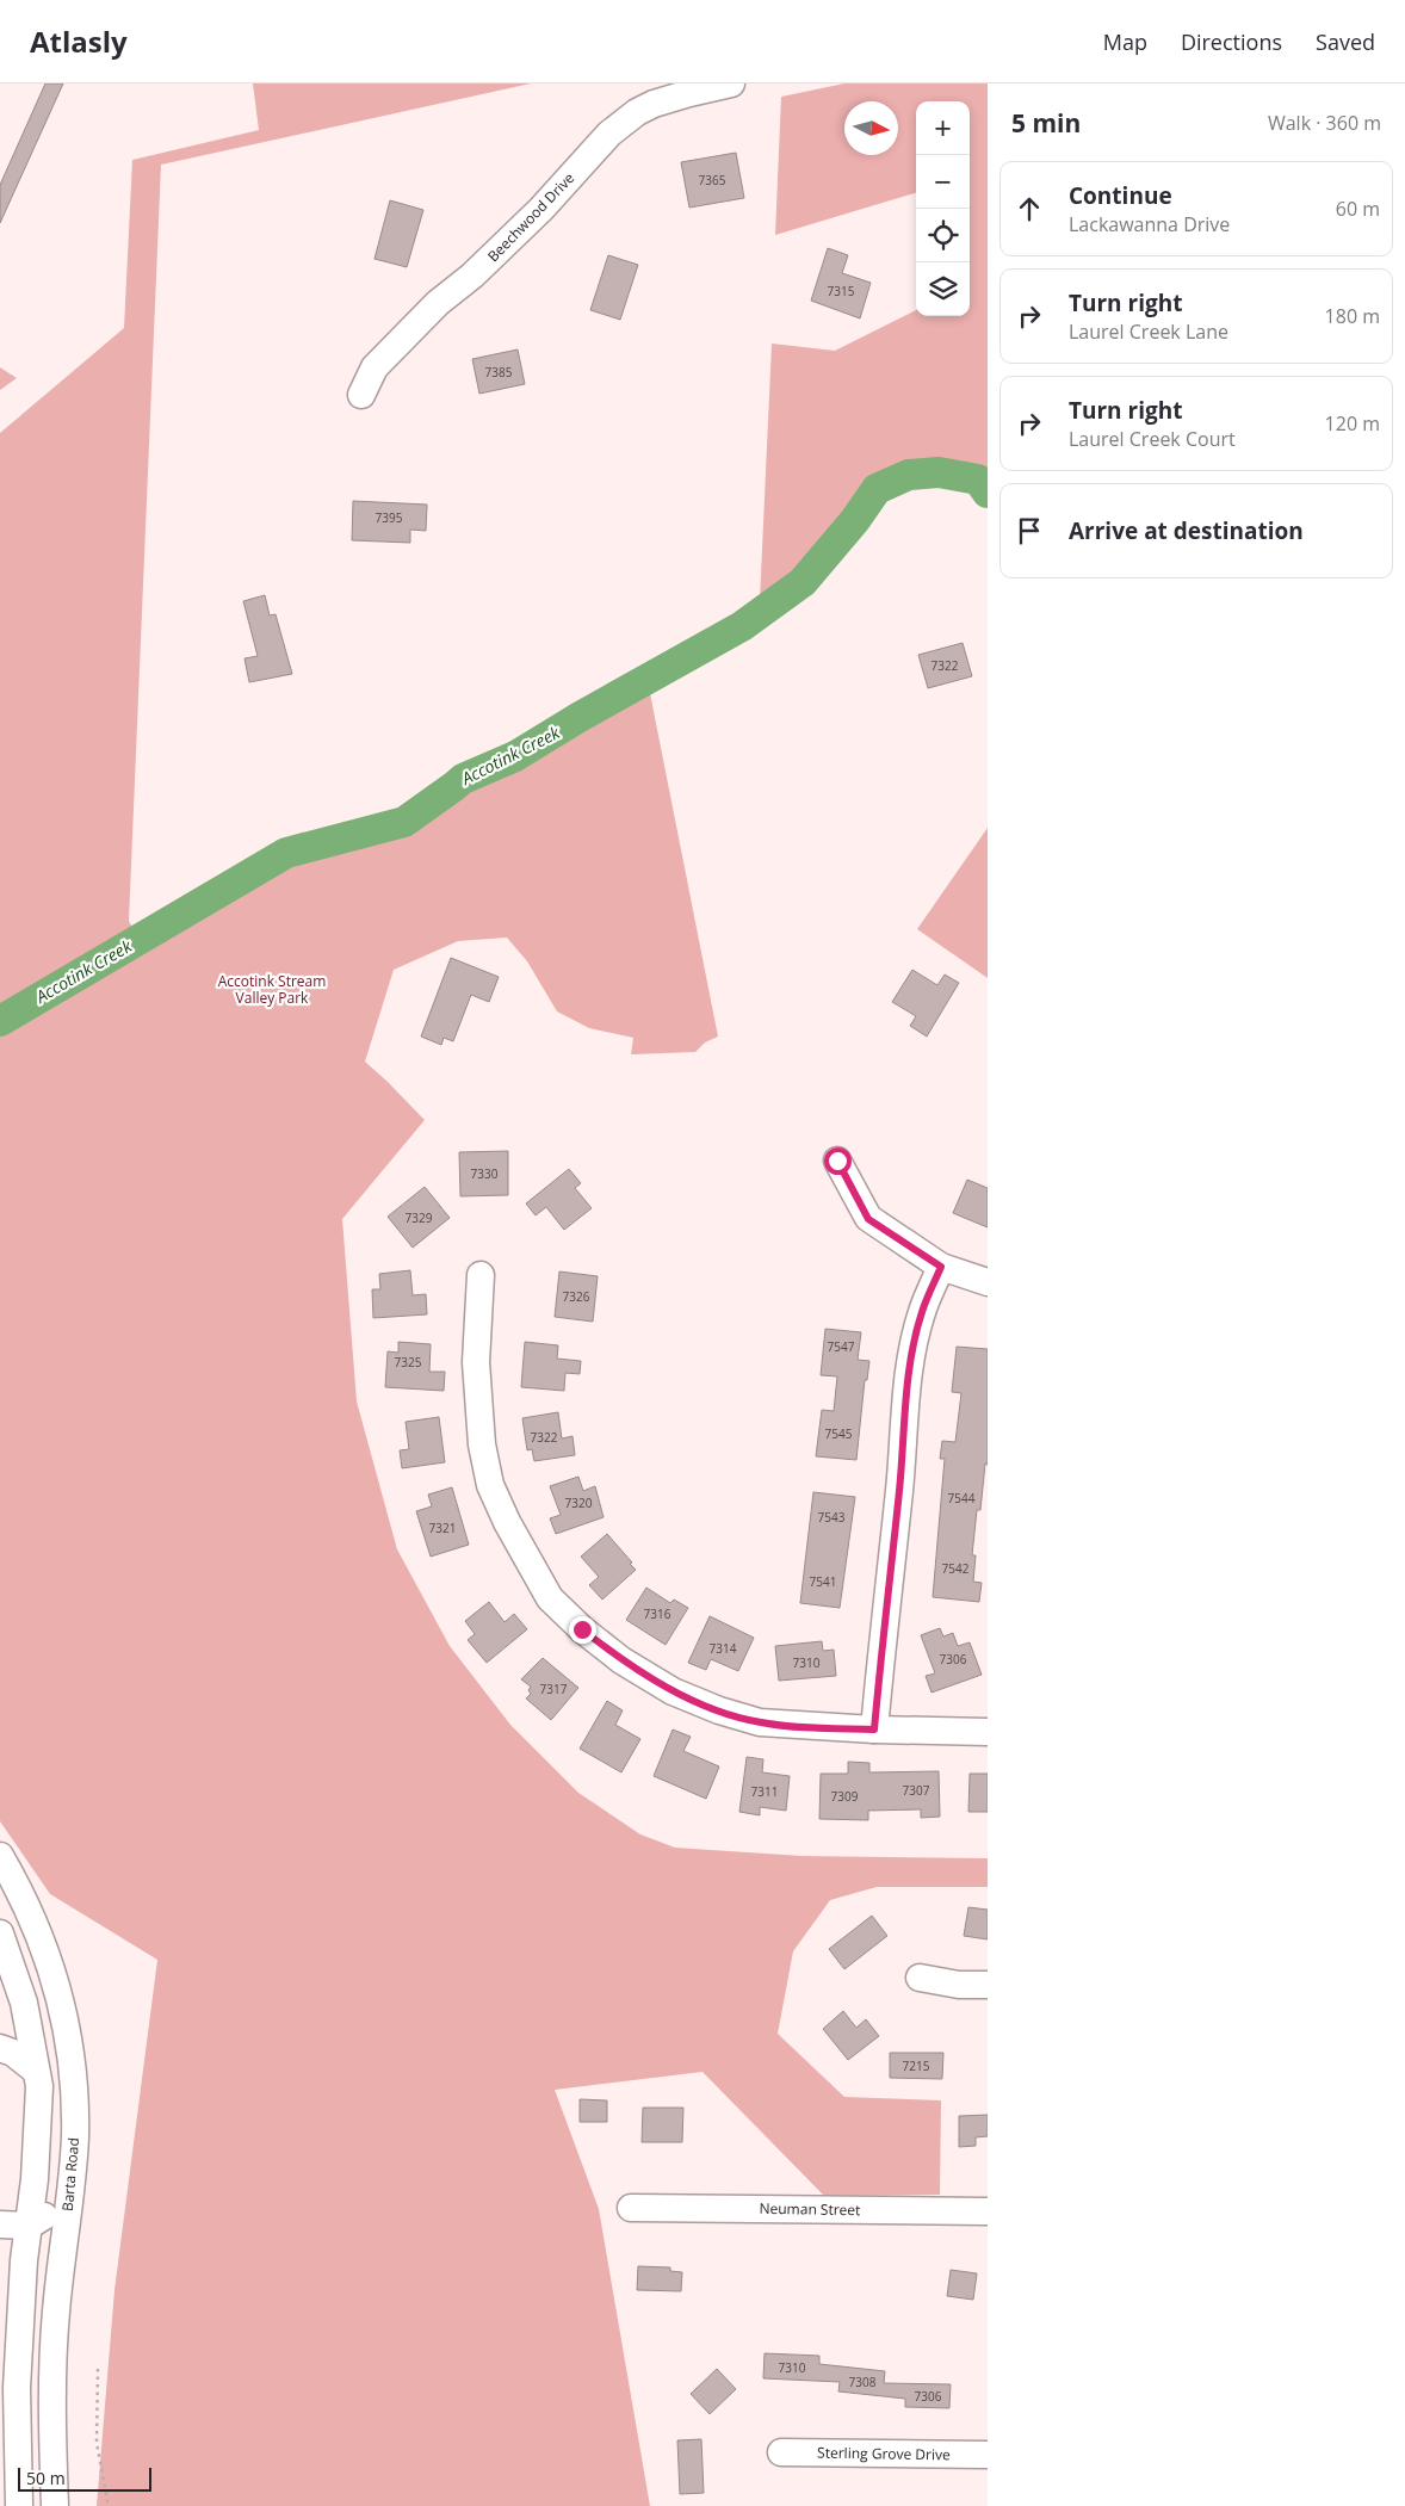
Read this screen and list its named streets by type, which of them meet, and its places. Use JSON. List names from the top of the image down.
{
  "streets": {
    "street": [
      "Beechwood Drive",
      "Barta Road",
      "Neuman Street",
      "Sterling Grove Drive"
    ]
  },
  "water": ["Accotink Creek"],
  "parks": ["Accotink Stream Valley Park"],
  "house_numbers": [
    "7365",
    "7315",
    "7385",
    "7395",
    "7322",
    "7330",
    "7329",
    "7326",
    "7547",
    "7325",
    "7545",
    "7322",
    "7544",
    "7320",
    "7543",
    "7321",
    "7542",
    "7541",
    "7316",
    "7314",
    "7306",
    "7310",
    "7317",
    "7307",
    "7311",
    "7309",
    "7215",
    "7310",
    "7308",
    "7306"
  ],
  "scale_bar": "50 m",
  "north": "right",
  "page": {
    "header": "Atlasly",
    "nav": ["Map", "Directions", "Saved"],
    "heading": ["5 min", "Walk · 360 m"],
    "map_buttons": ["+", "−"],
    "list": [
      ["Continue", "Lackawanna Drive", "60 m"],
      ["Turn right", "Laurel Creek Lane", "180 m"],
      ["Turn right", "Laurel Creek Court", "120 m"],
      "Arrive at destination"
    ],
    "scale": "50 m"
  }
}
